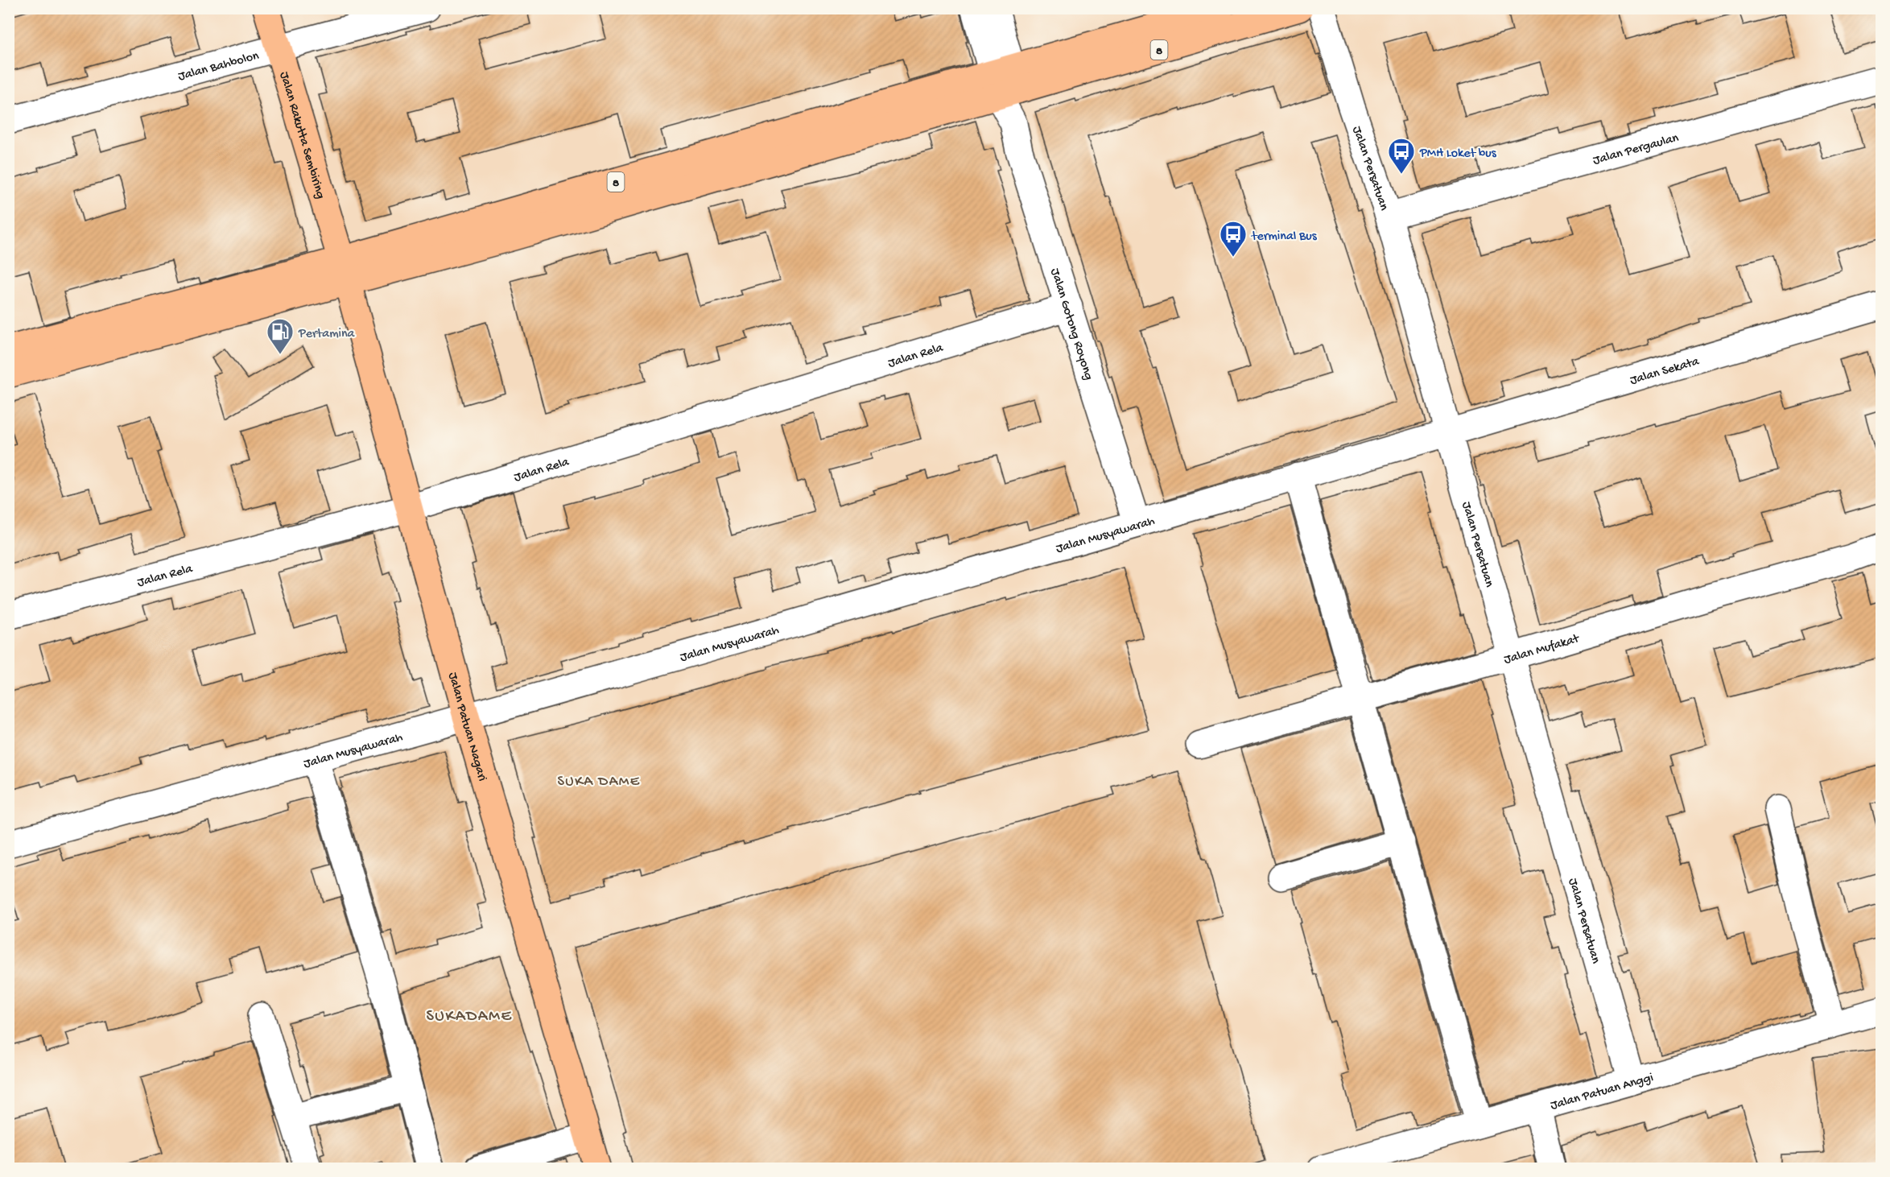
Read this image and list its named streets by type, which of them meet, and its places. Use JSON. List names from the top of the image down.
{
  "streets": {
    "main road": ["8", "Jalan Rakutta Sembiring", "Jalan Patuan Nagari"],
    "street": [
      "Jalan Bahbolon",
      "Jalan Pergaulan",
      "Jalan Persatuan",
      "Jalan Gotong Royong",
      "Jalan Rela",
      "Jalan Sekata",
      "Jalan Musyawarah",
      "Jalan Mufakat",
      "Jalan Patuan Anggi"
    ]
  },
  "crossings": [
    ["8", "Jalan Rakutta Sembiring"],
    ["8", "Jalan Gotong Royong"],
    ["8", "Jalan Patuan Nagari"],
    ["Jalan Bahbolon", "Jalan Rakutta Sembiring"],
    ["Jalan Rakutta Sembiring", "Jalan Patuan Nagari"],
    ["Jalan Pergaulan", "Jalan Persatuan"],
    ["Jalan Persatuan", "Jalan Sekata"],
    ["Jalan Persatuan", "Jalan Musyawarah"],
    ["Jalan Persatuan", "Jalan Mufakat"],
    ["Jalan Persatuan", "Jalan Patuan Anggi"],
    ["Jalan Gotong Royong", "Jalan Rela"],
    ["Jalan Gotong Royong", "Jalan Musyawarah"],
    ["Jalan Rela", "Jalan Patuan Nagari"],
    ["Jalan Sekata", "Jalan Musyawarah"],
    ["Jalan Musyawarah", "Jalan Patuan Nagari"]
  ],
  "districts": ["SUKA DAME", "SUKADAME"],
  "places": {
    "bus stop": ["PMH Loket bus", "terminal Bus"],
    "fuel station": ["Pertamina"]
  }
}
